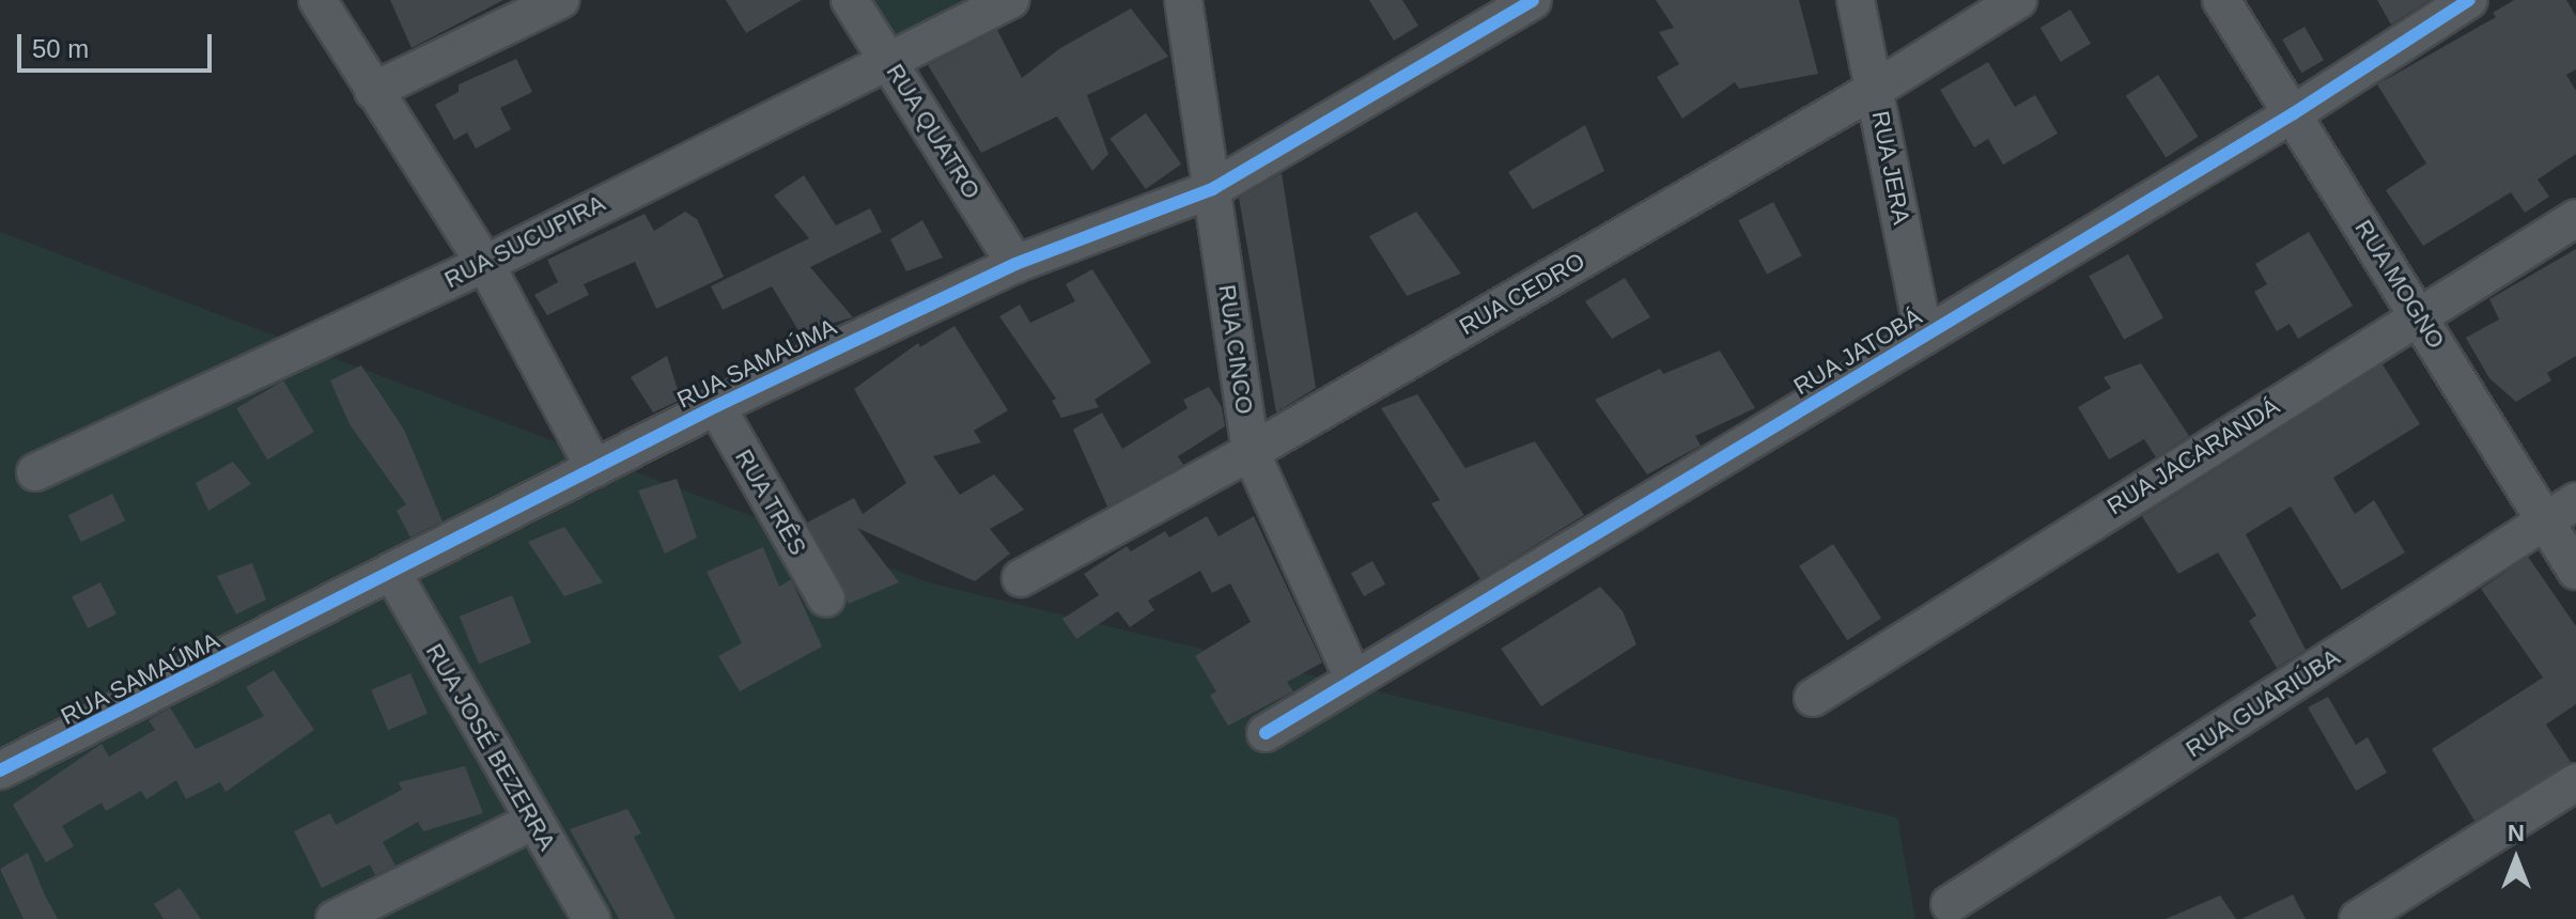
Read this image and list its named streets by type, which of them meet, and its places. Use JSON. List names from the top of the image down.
{
  "streets": {
    "street": [
      "RUA QUATRO",
      "RUA JERA",
      "RUA SUCUPIRA",
      "RUA MOGNO",
      "RUA CEDRO",
      "RUA CINCO",
      "RUA JATOBÁ",
      "RUA SAMAÚMA",
      "RUA JACARANDÁ",
      "RUA TRÊS",
      "RUA GUARIÚBA",
      "RUA JOSÉ BEZERRA"
    ]
  },
  "crossings": [
    ["RUA QUATRO", "RUA SUCUPIRA"],
    ["RUA QUATRO", "RUA SAMAÚMA"],
    ["RUA JERA", "RUA CEDRO"],
    ["RUA JERA", "RUA JATOBÁ"],
    ["RUA MOGNO", "RUA JATOBÁ"],
    ["RUA MOGNO", "RUA JACARANDÁ"],
    ["RUA MOGNO", "RUA GUARIÚBA"],
    ["RUA CEDRO", "RUA CINCO"],
    ["RUA CINCO", "RUA JATOBÁ"],
    ["RUA CINCO", "RUA SAMAÚMA"],
    ["RUA SAMAÚMA", "RUA TRÊS"],
    ["RUA SAMAÚMA", "RUA JOSÉ BEZERRA"]
  ],
  "scale_bar": "50 m",
  "north": "top"
}
